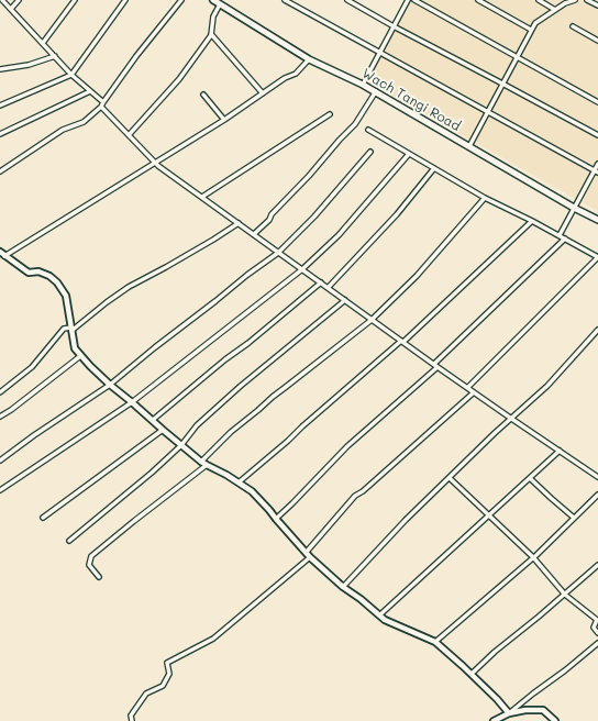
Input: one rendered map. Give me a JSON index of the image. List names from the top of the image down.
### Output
{
  "streets": {
    "main road": ["Wach Tangi Road"]
  }
}
